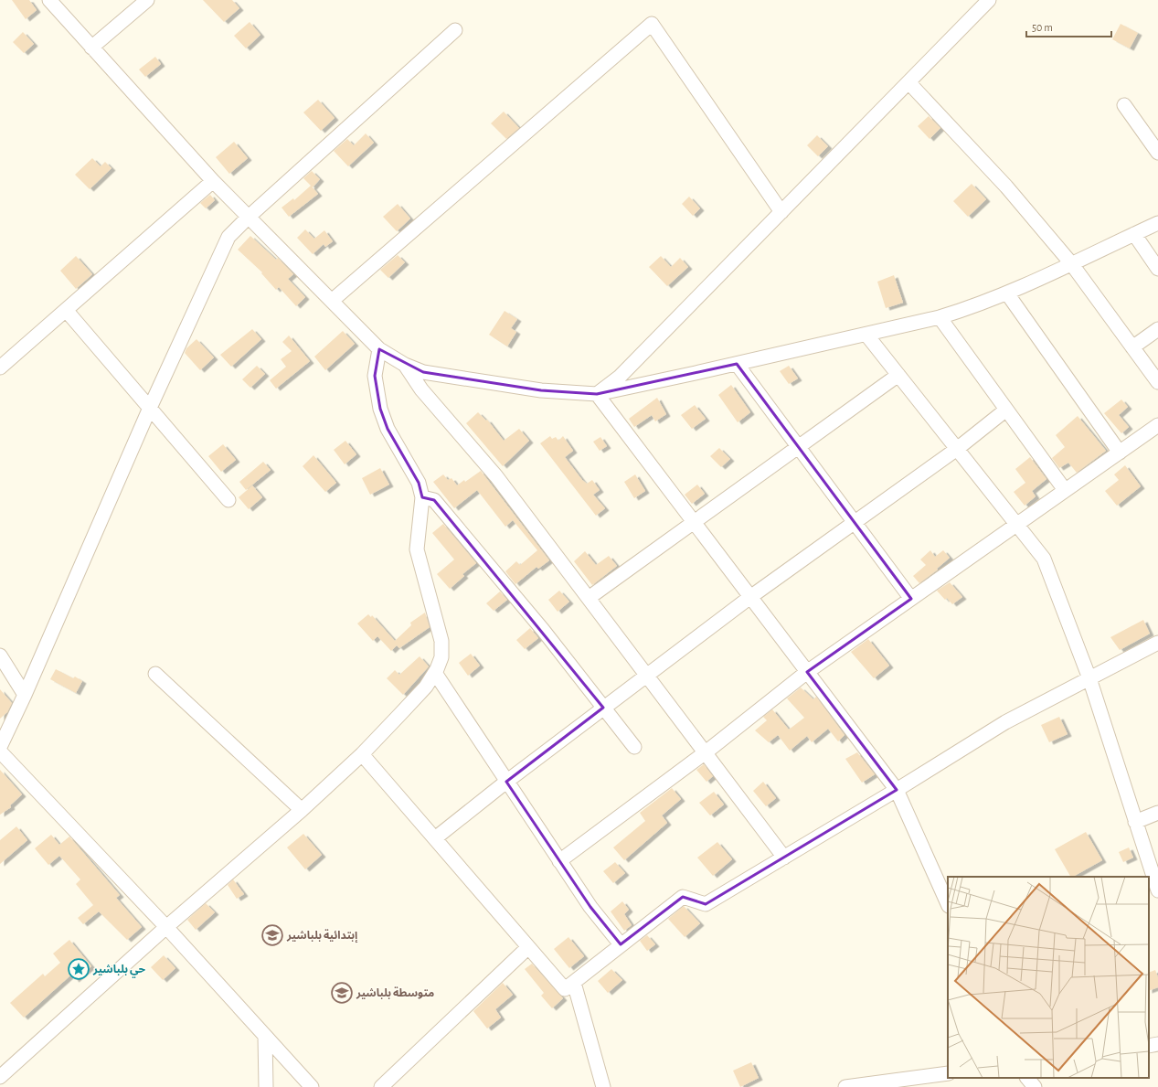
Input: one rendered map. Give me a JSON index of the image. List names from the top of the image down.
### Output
{
  "places": {
    "school or university": ["إبتدائية بلباشير", "متوسطة بلباشير"],
    "place": ["حي بلباشير"]
  },
  "scale_bar": "50 m"
}
